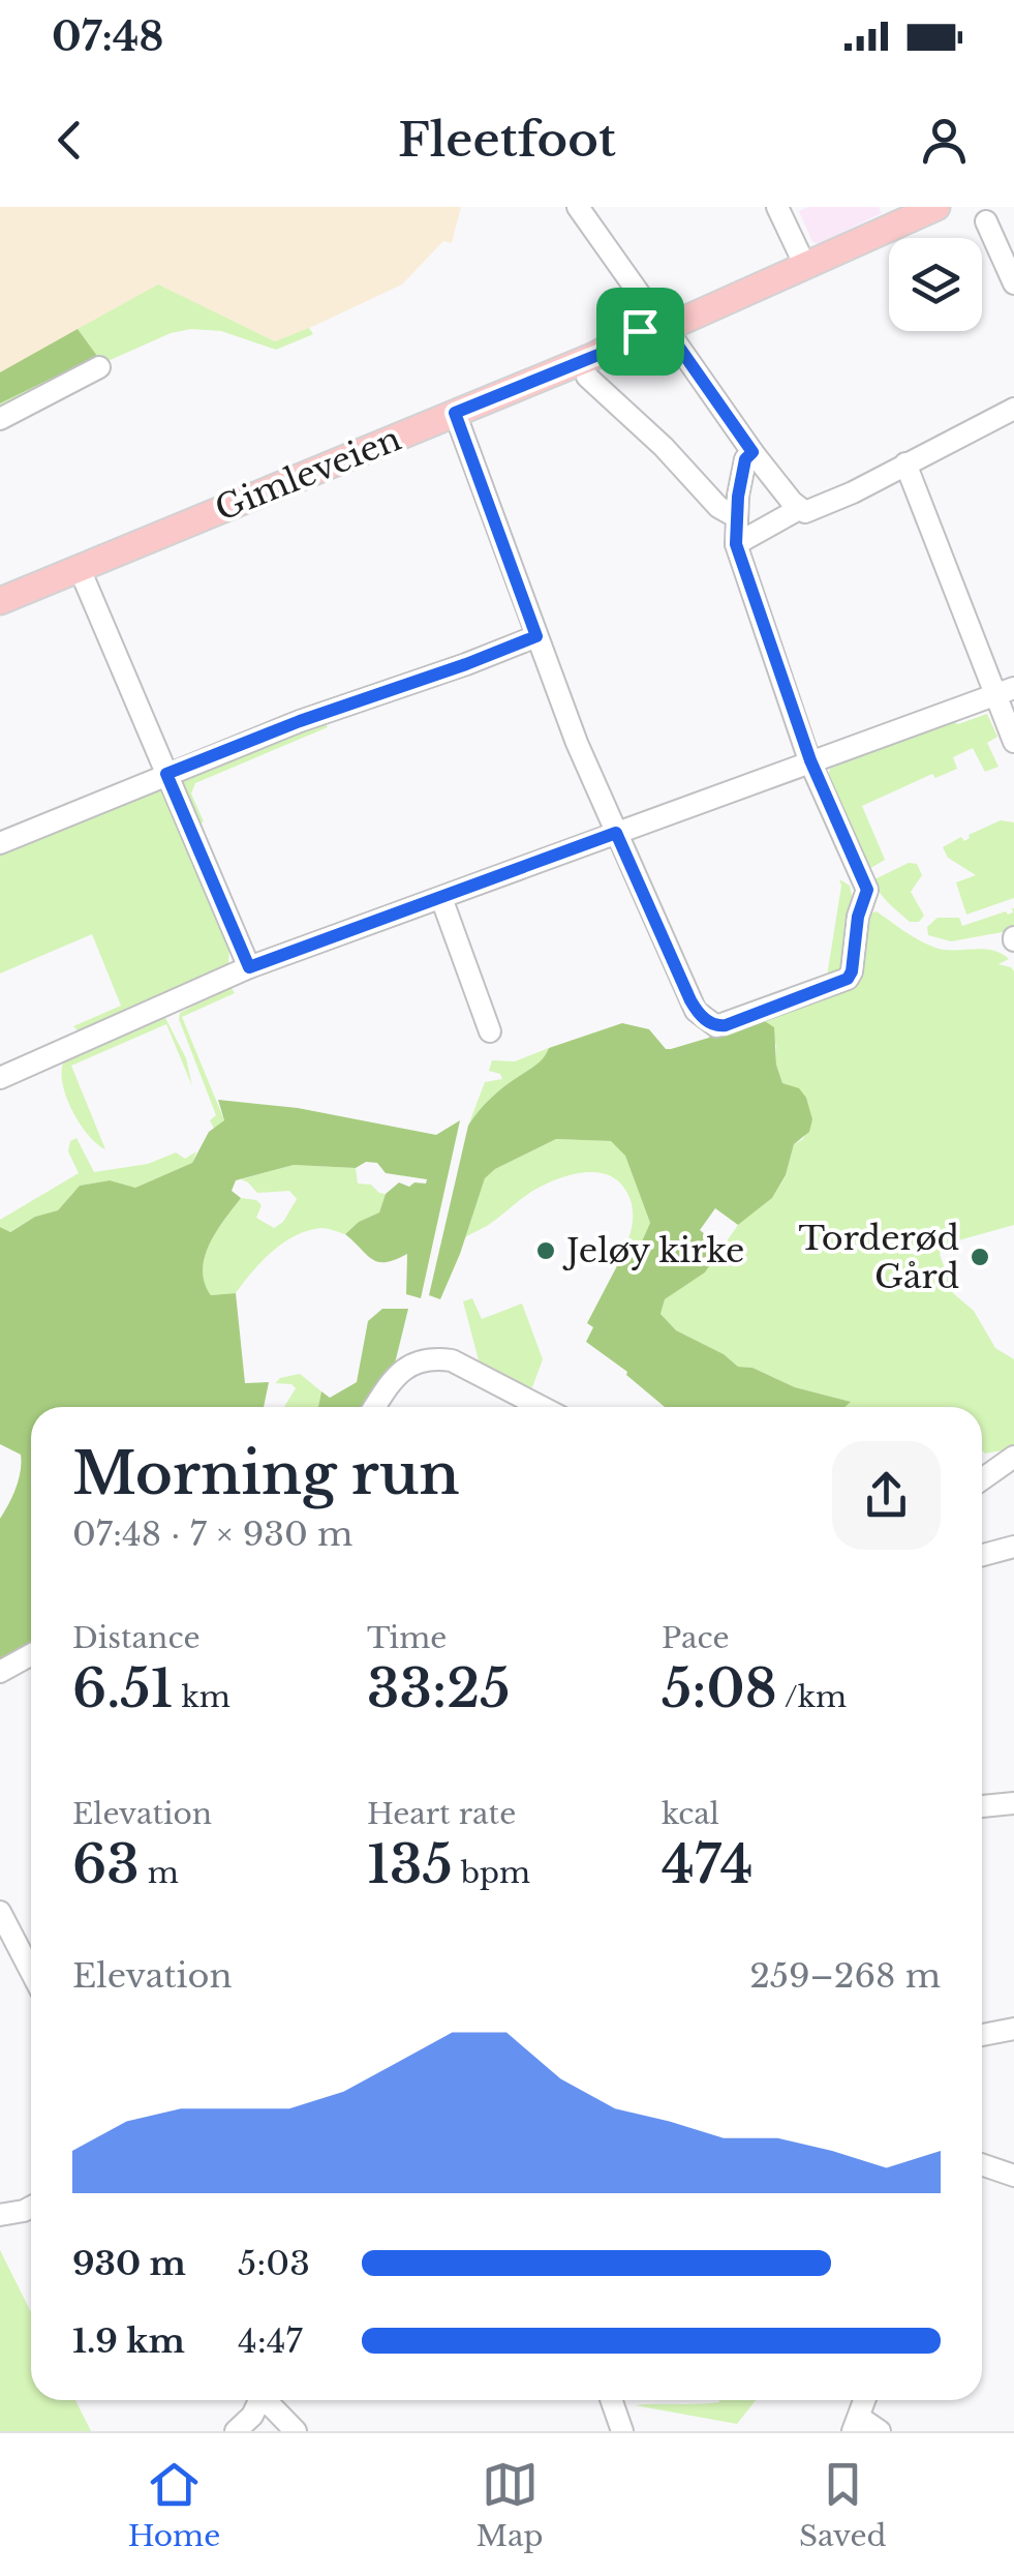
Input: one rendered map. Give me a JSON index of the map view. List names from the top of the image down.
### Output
{
  "streets": {
    "main road": ["Gimleveien"]
  },
  "places": ["Jeløy kirke", "Torderød Gård"],
  "page": {
    "status": "07:48",
    "header": "Fleetfoot",
    "heading": ["Morning run", "07:48 · 7 × 930 m"],
    "stats": [
      ["Distance", "6.51 km"],
      ["Time", "33:25"],
      ["Pace", "5:08 /km"],
      ["Elevation", "63 m"],
      ["Heart rate", "135 bpm"],
      ["kcal", "474"]
    ],
    "chart": ["Elevation", "259–268 m"],
    "list": [
      {
        "name": "930 m",
        "note": "5:03"
      },
      {
        "name": "1.9 km",
        "note": "4:47"
      }
    ],
    "tabs": ["Home", "Map", "Saved"]
  }
}
